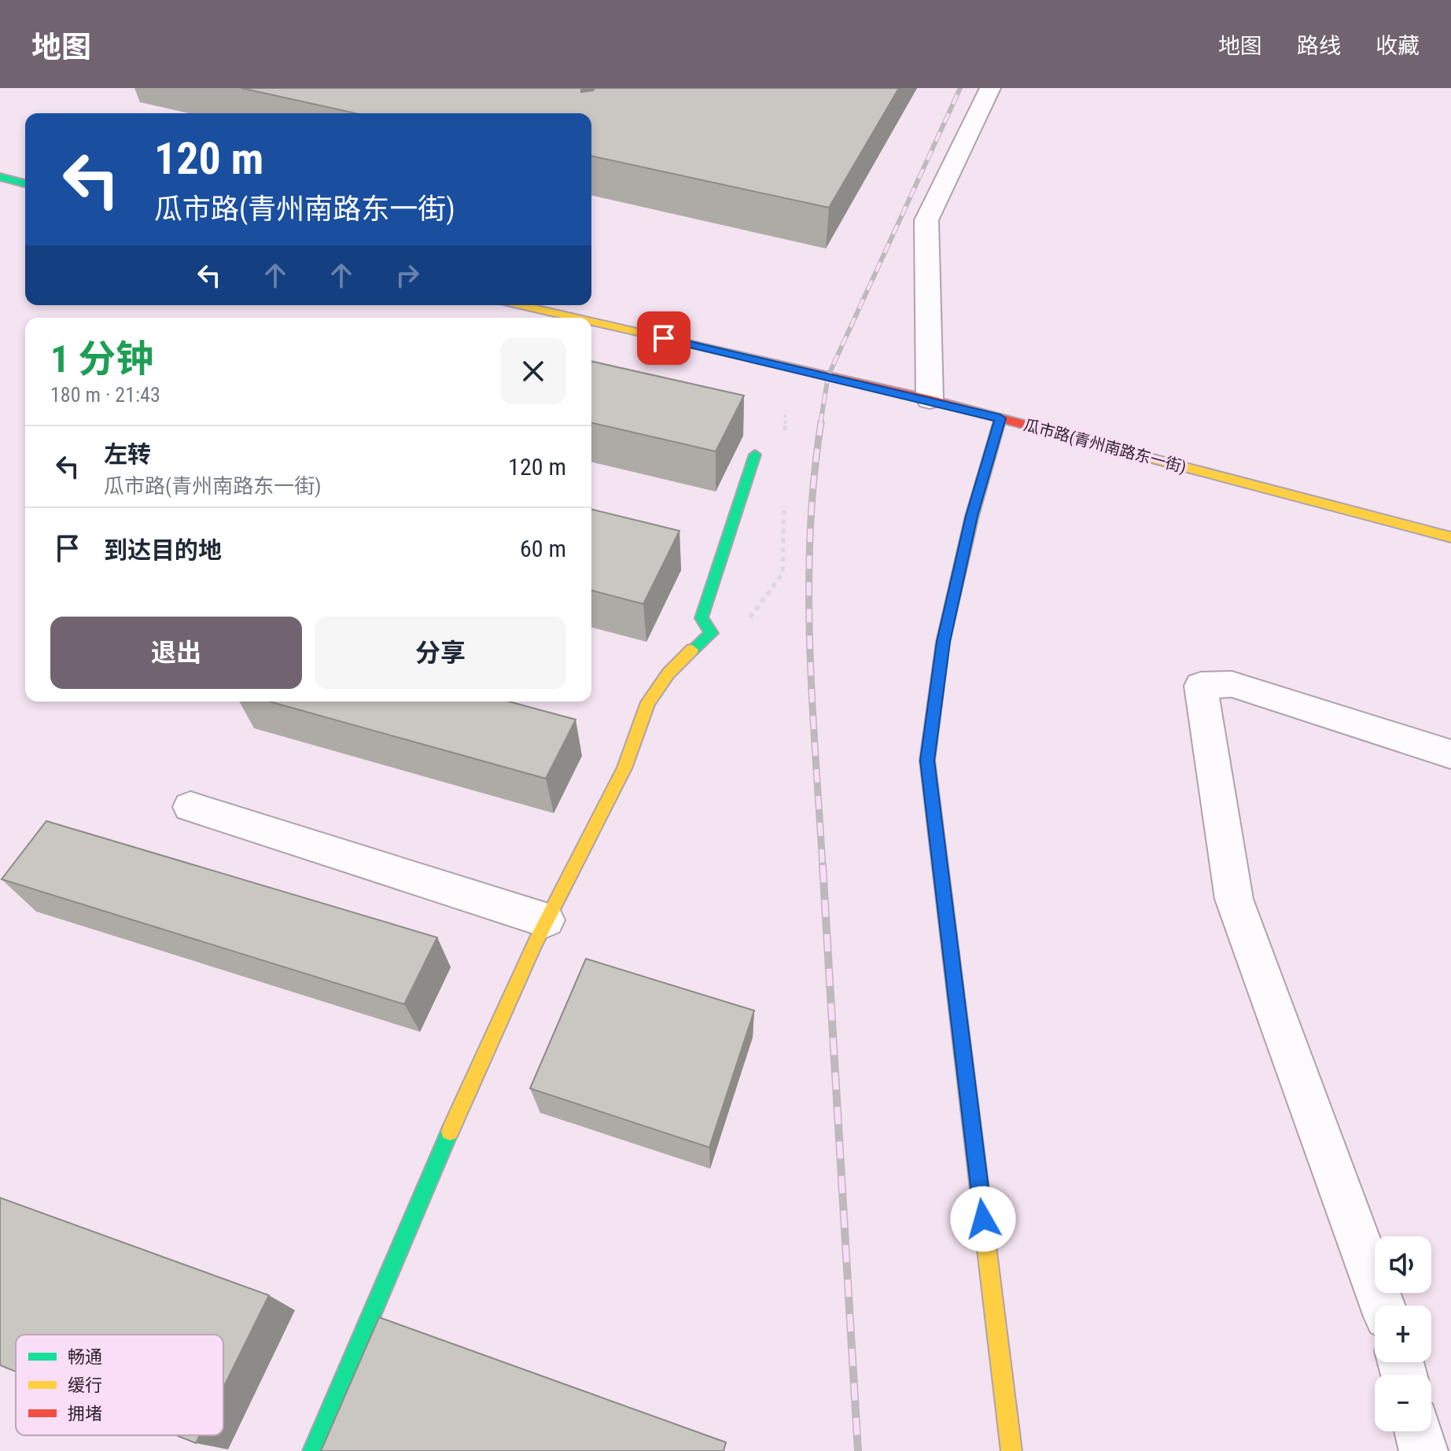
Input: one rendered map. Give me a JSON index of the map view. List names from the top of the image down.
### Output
{
  "streets": {
    "street": ["瓜市路(青州南路东一街)"]
  },
  "legend": ["畅通", "缓行", "拥堵"],
  "page": {
    "header": "地图",
    "nav": ["地图", "路线", "收藏"],
    "turn": ["120 m", "瓜市路(青州南路东一街)"],
    "heading": ["1 分钟", "180 m · 21:43"],
    "list": [
      {
        "name": "左转",
        "note": "瓜市路(青州南路东一街)",
        "value": "120 m"
      },
      {
        "name": "到达目的地",
        "value": "60 m"
      }
    ],
    "buttons": ["退出", "分享"],
    "map_buttons": ["+", "−"]
  }
}
